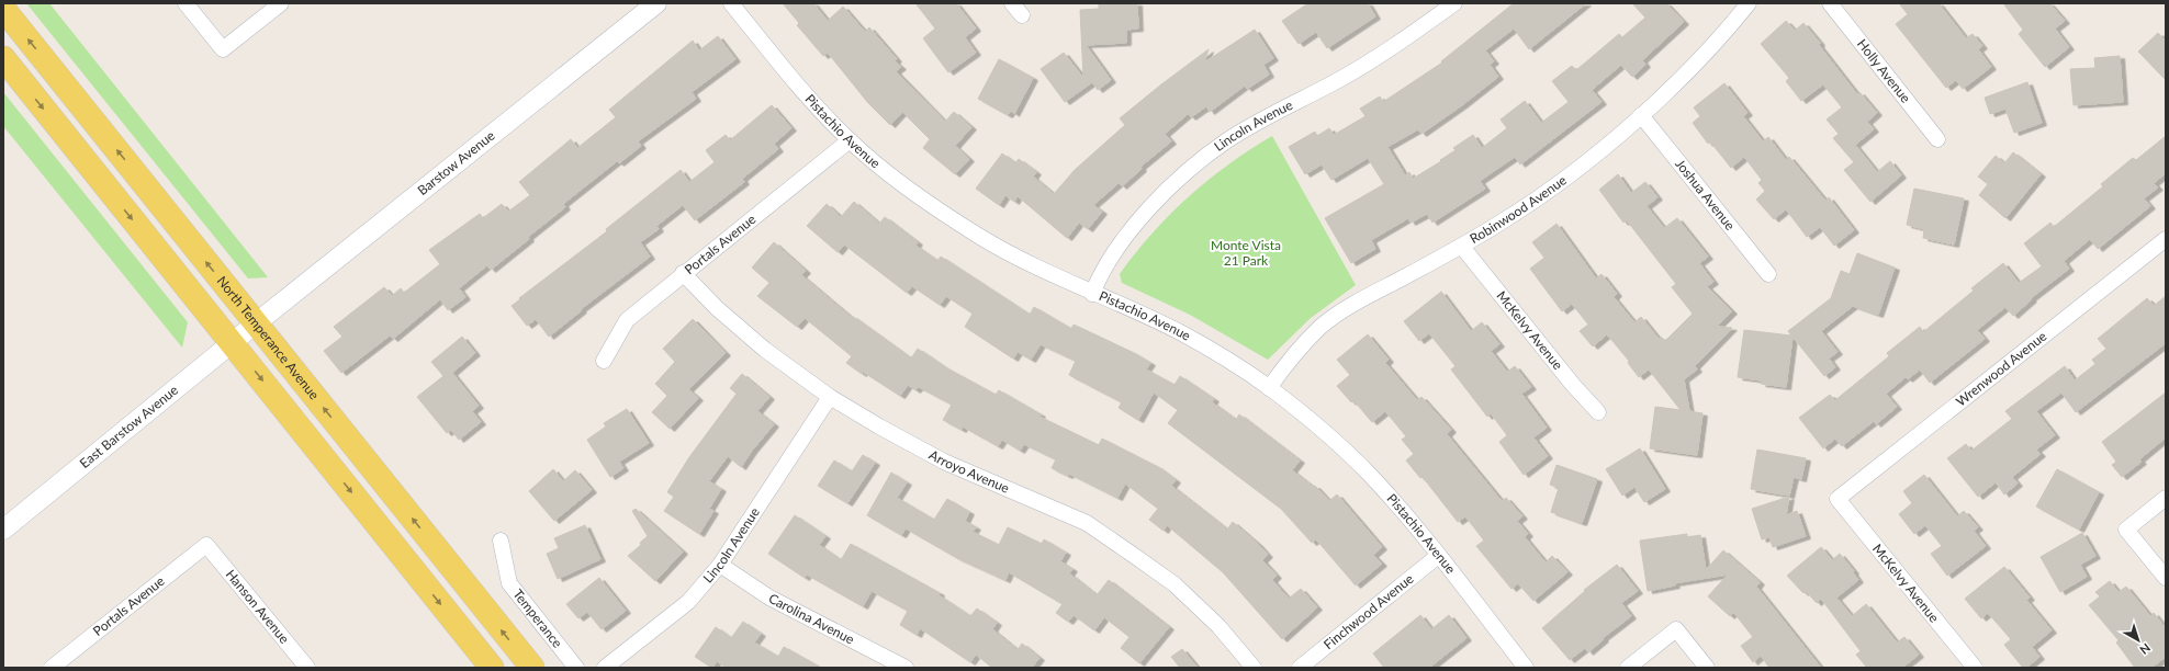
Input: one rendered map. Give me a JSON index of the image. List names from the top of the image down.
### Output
{
  "streets": {
    "main road": ["North Temperance Avenue"],
    "street": [
      "Holly Avenue",
      "Lincoln Avenue",
      "Pistachio Avenue",
      "Barstow Avenue",
      "Joshua Avenue",
      "Robinwood Avenue",
      "Portals Avenue",
      "McKelvy Avenue",
      "Wrenwood Avenue",
      "East Barstow Avenue",
      "Arroyo Avenue",
      "Hanson Avenue",
      "Finchwood Avenue",
      "Temperance",
      "Carolina Avenue"
    ]
  },
  "crossings": [
    ["Lincoln Avenue", "Pistachio Avenue"],
    ["Lincoln Avenue", "Arroyo Avenue"],
    ["Lincoln Avenue", "Carolina Avenue"],
    ["Pistachio Avenue", "Robinwood Avenue"],
    ["Pistachio Avenue", "Portals Avenue"],
    ["Pistachio Avenue", "Finchwood Avenue"],
    ["Barstow Avenue", "North Temperance Avenue"],
    ["Barstow Avenue", "East Barstow Avenue"],
    ["Joshua Avenue", "Robinwood Avenue"],
    ["Robinwood Avenue", "McKelvy Avenue"],
    ["Portals Avenue", "Arroyo Avenue"],
    ["Portals Avenue", "Hanson Avenue"],
    ["McKelvy Avenue", "Wrenwood Avenue"],
    ["North Temperance Avenue", "East Barstow Avenue"]
  ],
  "parks": ["Monte Vista 21 Park"],
  "north": "bottom right"
}
